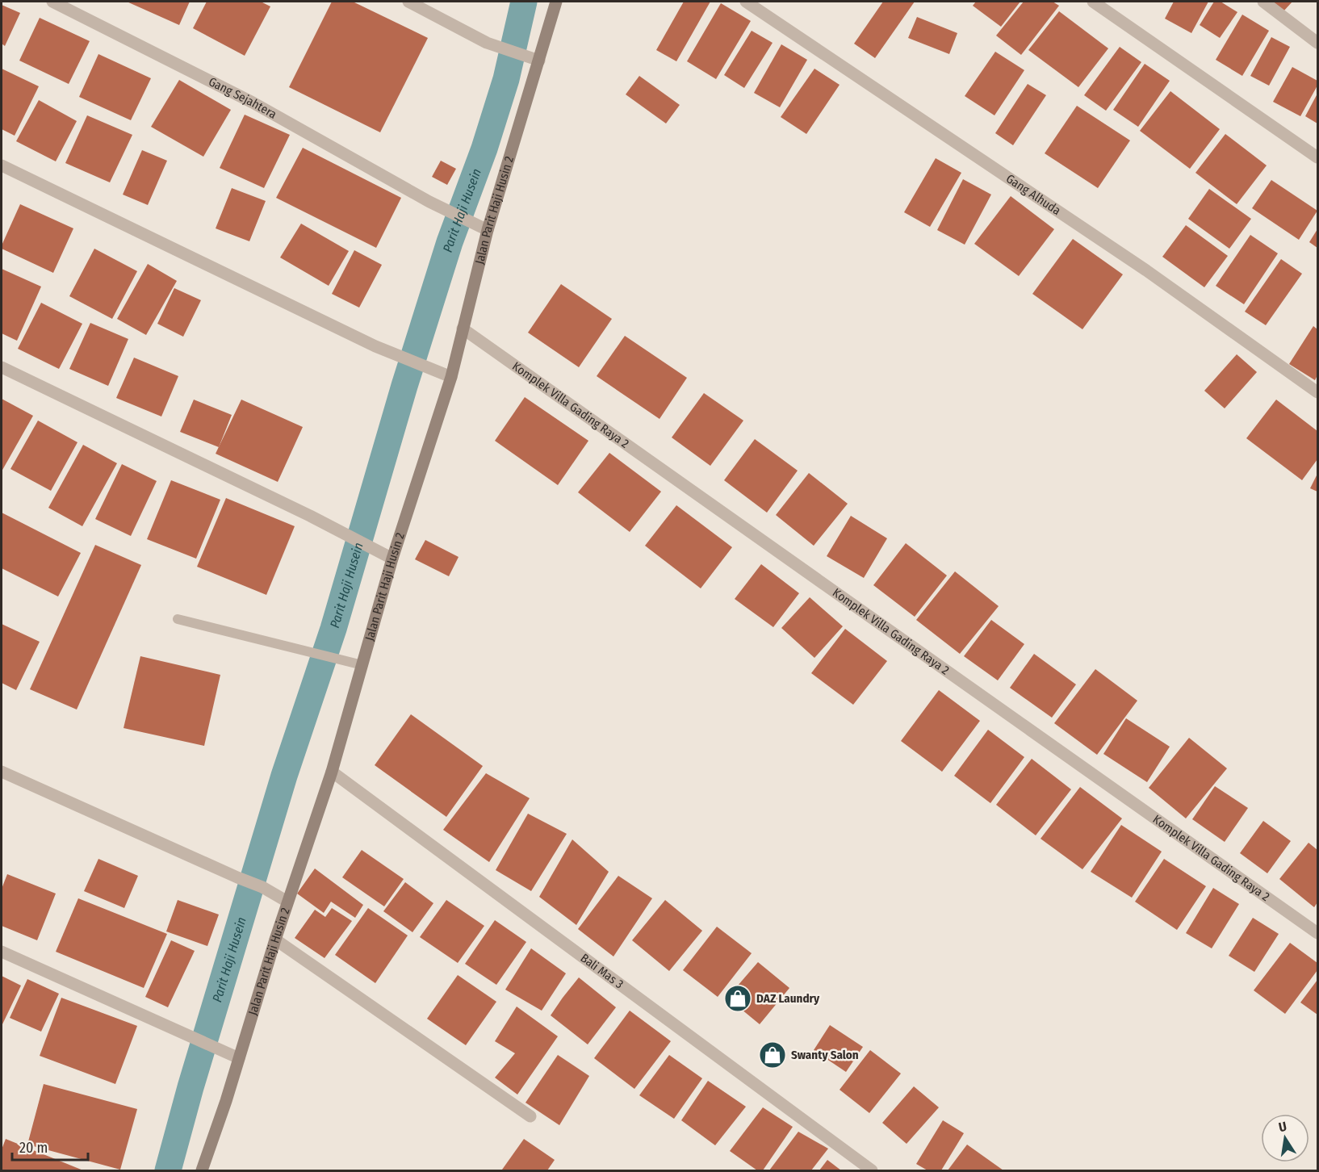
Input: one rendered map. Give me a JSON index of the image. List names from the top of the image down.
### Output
{
  "streets": {
    "street": [
      "Gang Sejahtera",
      "Gang Alhuda",
      "Jalan Parit Haji Husin 2",
      "Komplek Villa Gading Raya 2",
      "Bali Mas 3"
    ]
  },
  "crossings": [
    ["Gang Sejahtera", "Jalan Parit Haji Husin 2"],
    ["Jalan Parit Haji Husin 2", "Komplek Villa Gading Raya 2"],
    ["Jalan Parit Haji Husin 2", "Bali Mas 3"]
  ],
  "water": ["Parit Haji Husein"],
  "places": {
    "shop": ["DAZ Laundry", "Swanty Salon"]
  },
  "scale_bar": "20 m",
  "north": "top"
}
